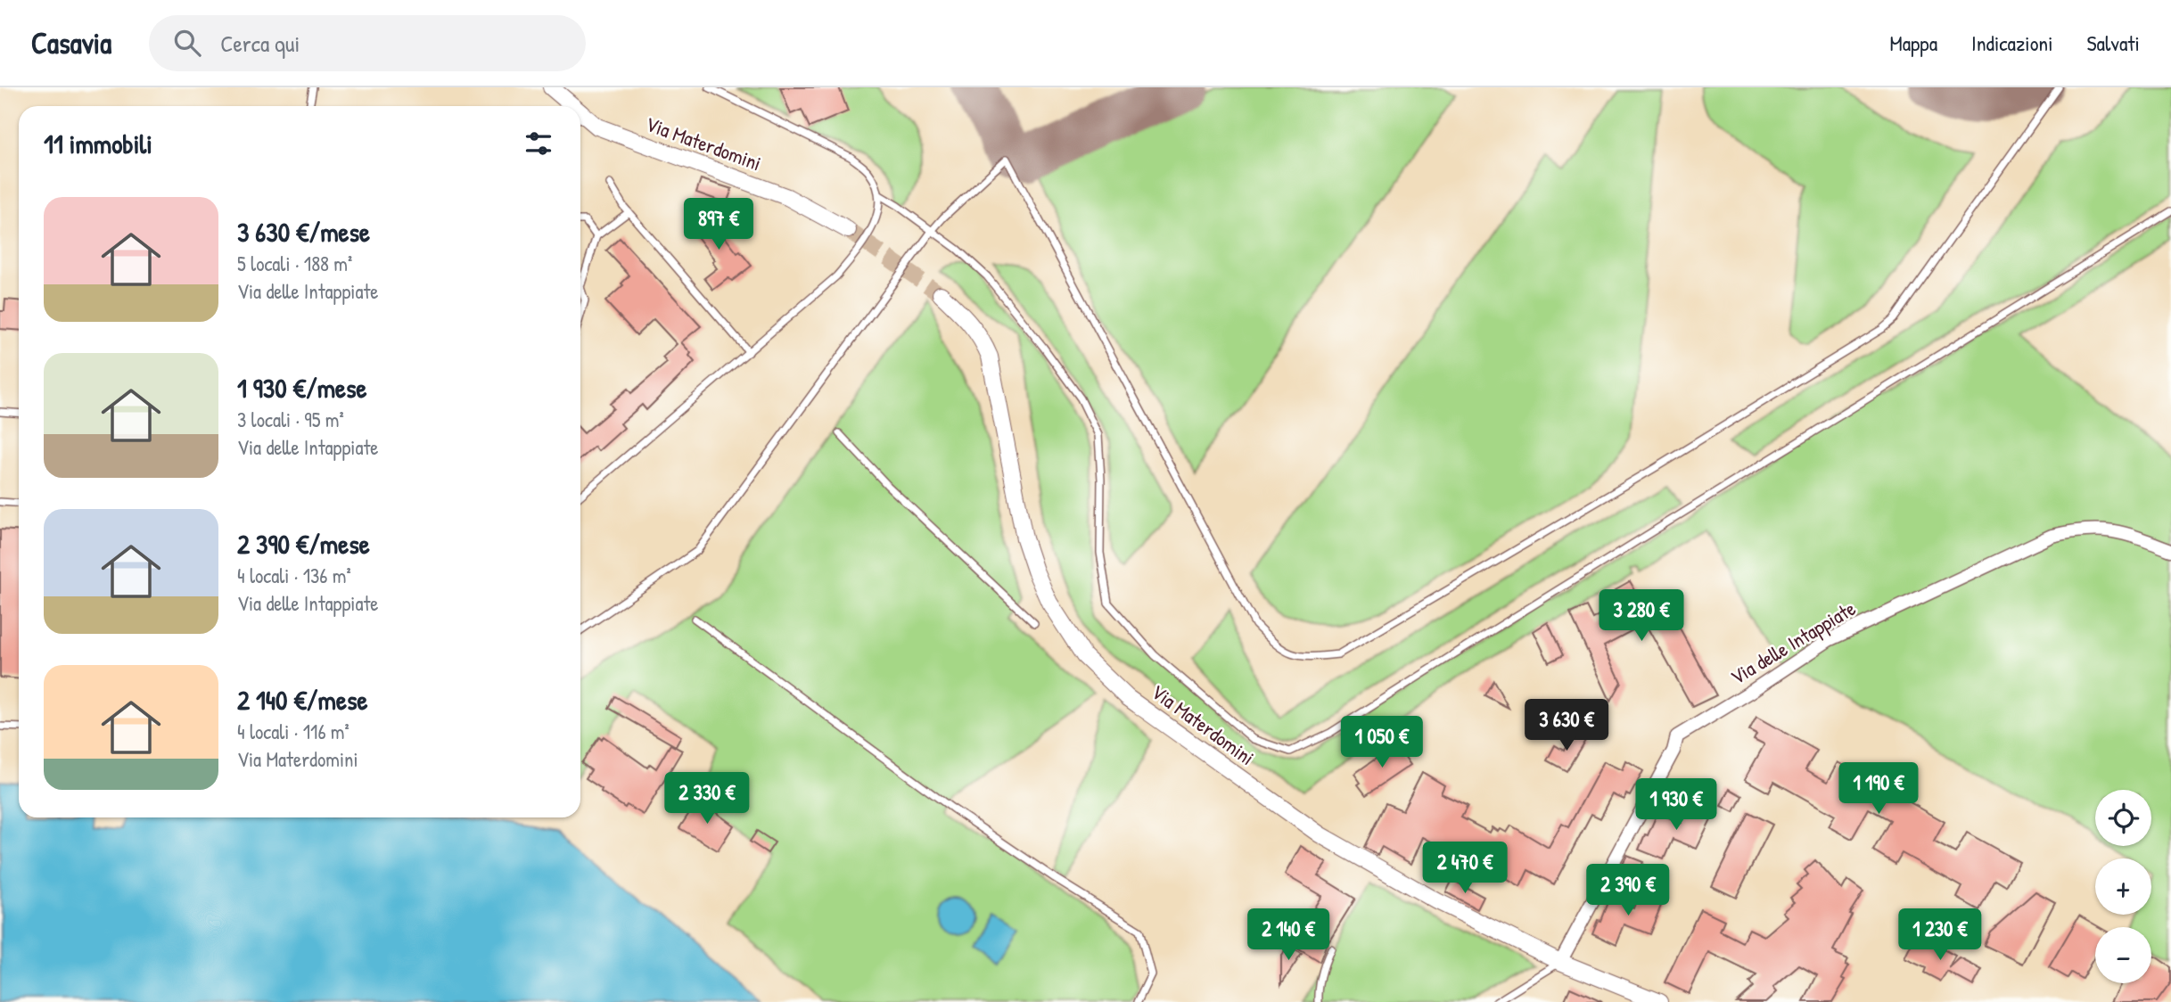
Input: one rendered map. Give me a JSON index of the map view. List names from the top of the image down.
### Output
{
  "streets": {
    "street": ["Via Materdomini", "Via delle Intappiate"]
  },
  "crossings": [
    ["Via Materdomini", "Via delle Intappiate"]
  ],
  "page": {
    "header": "Casavia",
    "search": "Cerca qui",
    "nav": ["Mappa", "Indicazioni", "Salvati"],
    "heading": "11 immobili",
    "list": [
      {
        "name": "3 630 €/mese",
        "note": "5 locali · 188 m² · Via delle Intappiate"
      },
      {
        "name": "1 930 €/mese",
        "note": "3 locali · 95 m² · Via delle Intappiate"
      },
      {
        "name": "2 390 €/mese",
        "note": "4 locali · 136 m² · Via delle Intappiate"
      },
      {
        "name": "2 140 €/mese",
        "note": "4 locali · 116 m² · Via Materdomini"
      }
    ],
    "price": [
      "897 €",
      "3 280 €",
      "3 630 €",
      "1 050 €",
      "1 190 €",
      "2 330 €",
      "1 930 €",
      "2 470 €",
      "2 390 €",
      "2 140 €",
      "1 230 €"
    ],
    "map_buttons": ["+", "−"]
  }
}
